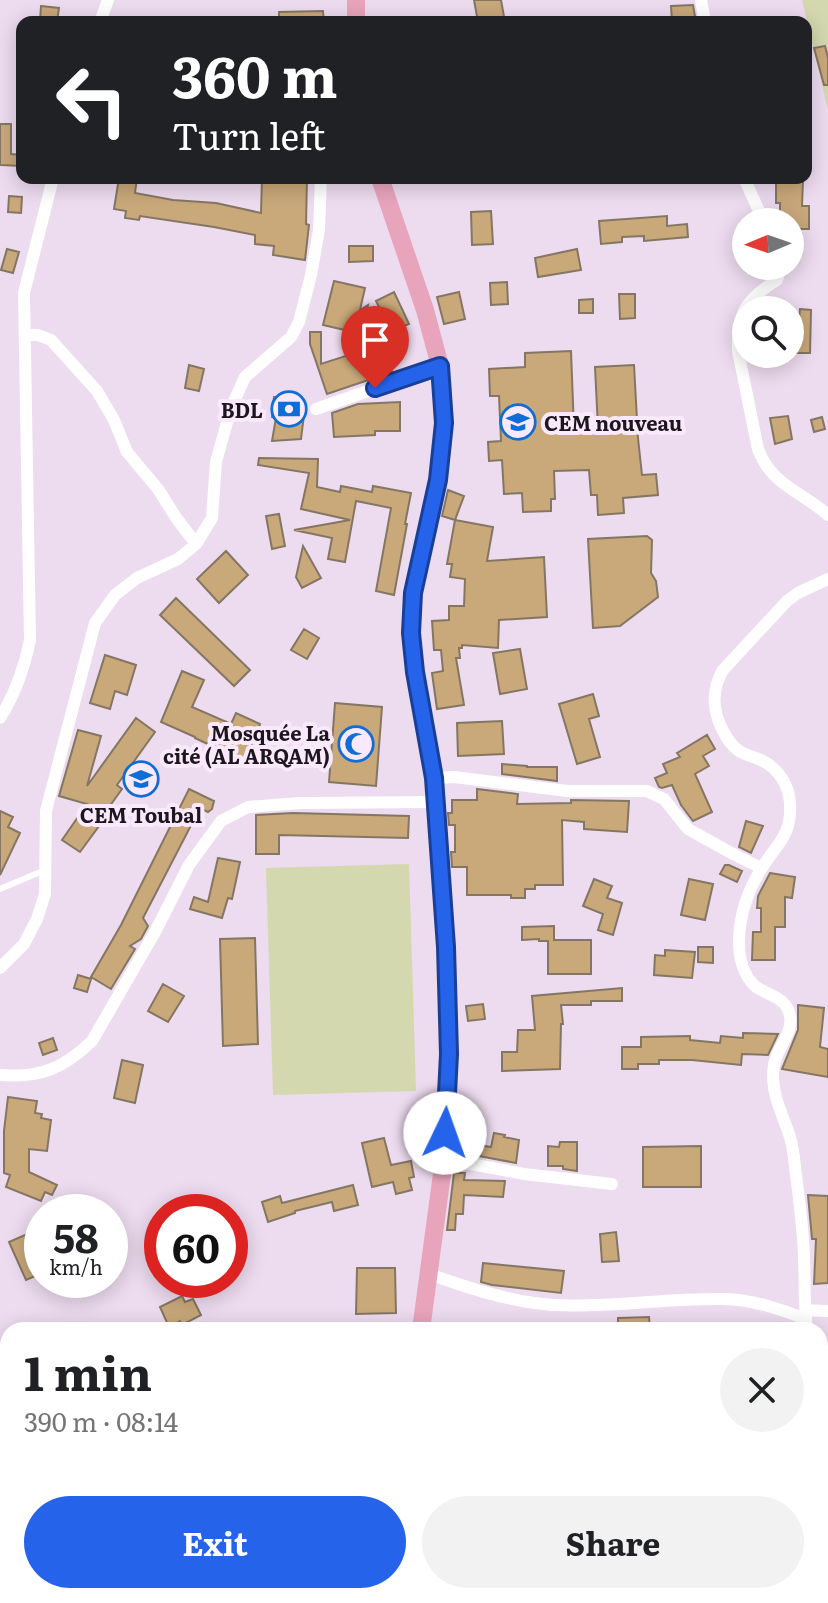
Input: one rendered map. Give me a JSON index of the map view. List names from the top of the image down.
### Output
{
  "places": {
    "bank": ["BDL"],
    "school or university": ["CEM nouveau", "CEM Toubal"],
    "mosque": ["Mosquée La cité (AL ARQAM)"]
  },
  "north": "left",
  "page": {
    "turn": ["360 m", "Turn left"],
    "speed": "58 km/h",
    "limit": "60",
    "heading": ["1 min", "390 m · 08:14"],
    "buttons": ["Exit", "Share"]
  }
}
